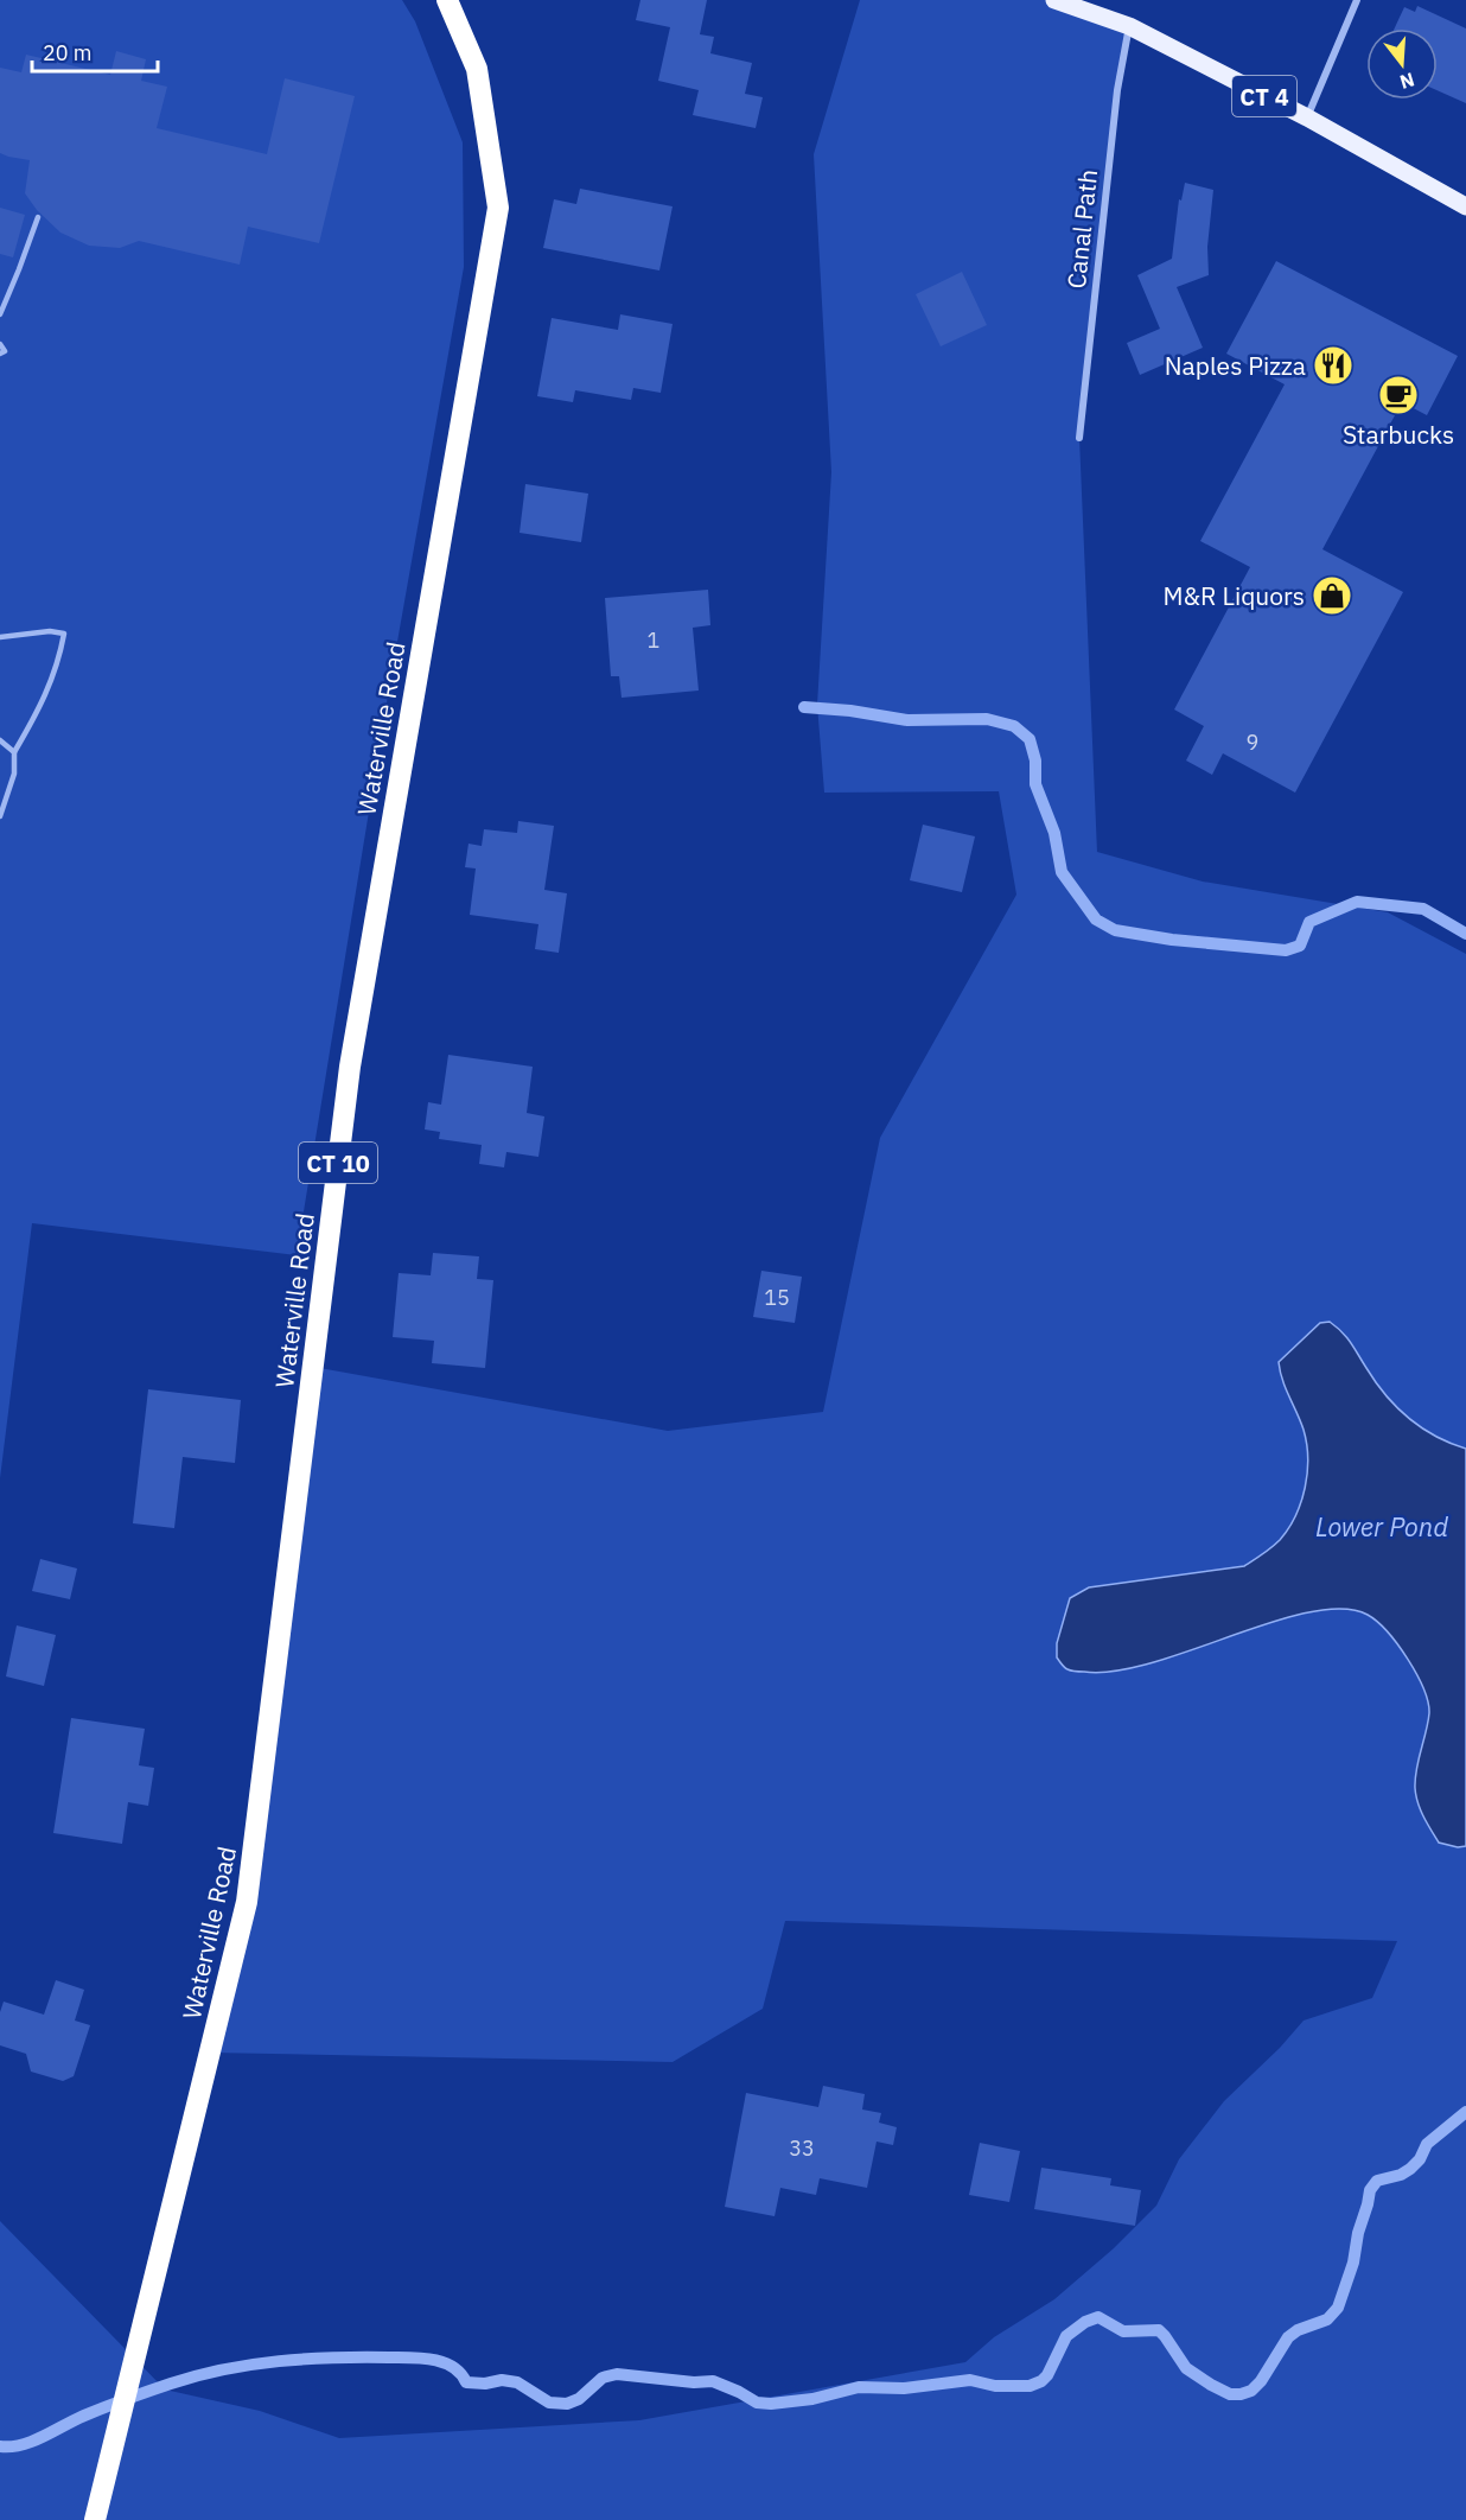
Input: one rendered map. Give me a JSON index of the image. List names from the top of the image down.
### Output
{
  "streets": {
    "highway": ["Waterville Road", "CT 10"],
    "main road": ["CT 4"],
    "street": ["Canal Path"]
  },
  "crossings": [
    ["CT 4", "Canal Path"]
  ],
  "water": ["Lower Pond"],
  "places": {
    "restaurant": ["Naples Pizza"],
    "cafe": ["Starbucks"],
    "shop": ["M&R Liquors"]
  },
  "house_numbers": [
    "1",
    "9",
    "15",
    "33"
  ],
  "scale_bar": "20 m",
  "north": "bottom"
}
